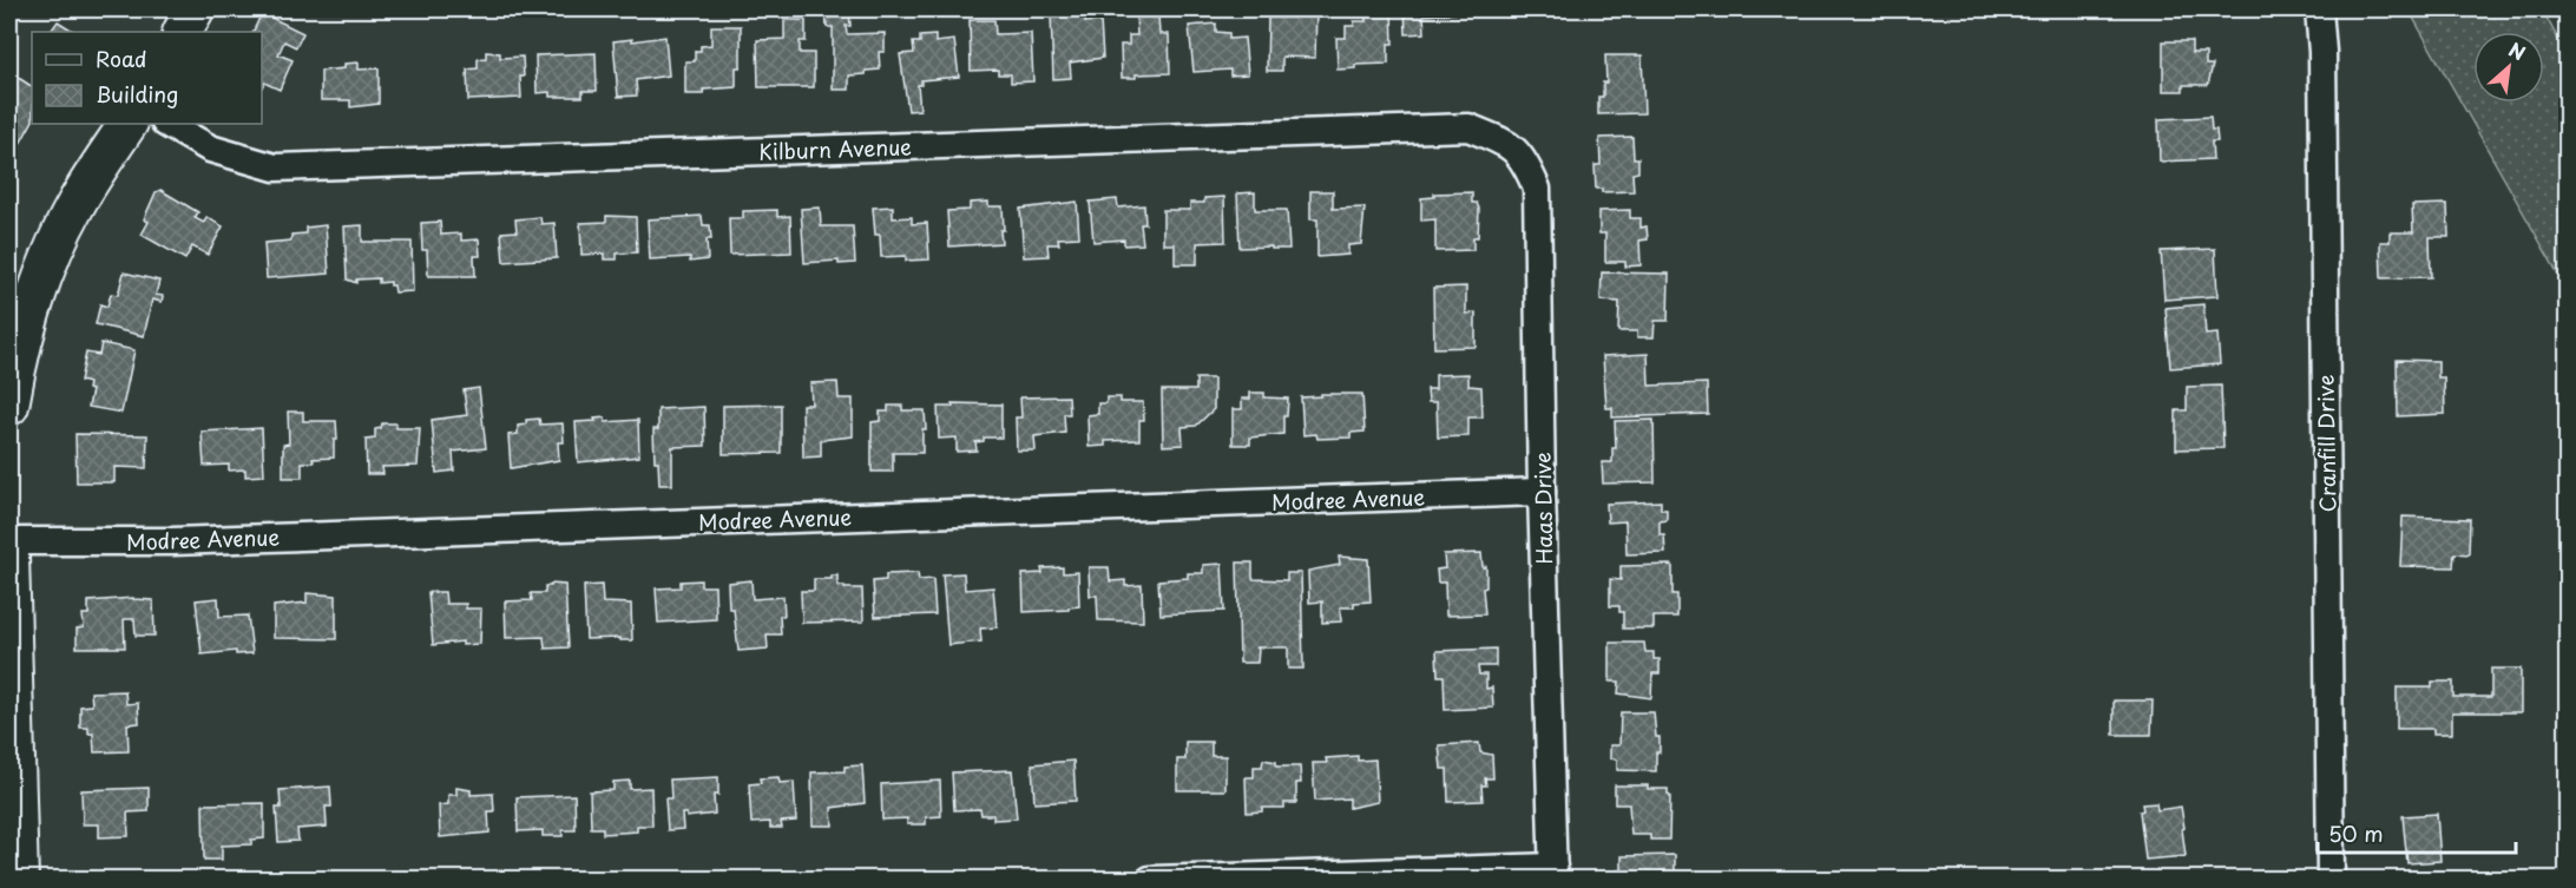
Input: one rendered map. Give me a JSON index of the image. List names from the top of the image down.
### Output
{
  "streets": {
    "street": [
      "Kilburn Avenue",
      "Cranfill Drive",
      "Modree Avenue",
      "Haas Drive"
    ]
  },
  "crossings": [
    ["Kilburn Avenue", "Haas Drive"],
    ["Modree Avenue", "Haas Drive"]
  ],
  "legend": ["Road", "Building"],
  "scale_bar": "50 m",
  "north": "top right"
}
